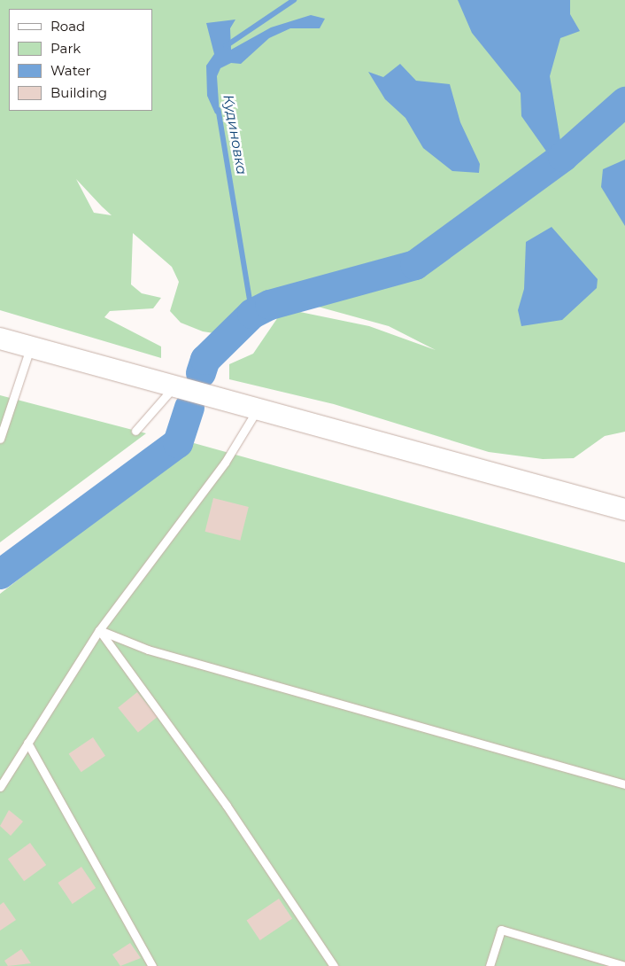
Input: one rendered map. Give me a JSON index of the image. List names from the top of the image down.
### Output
{
  "water": ["Кудиновка"],
  "legend": [
    "Road",
    "Park",
    "Water",
    "Building"
  ]
}
